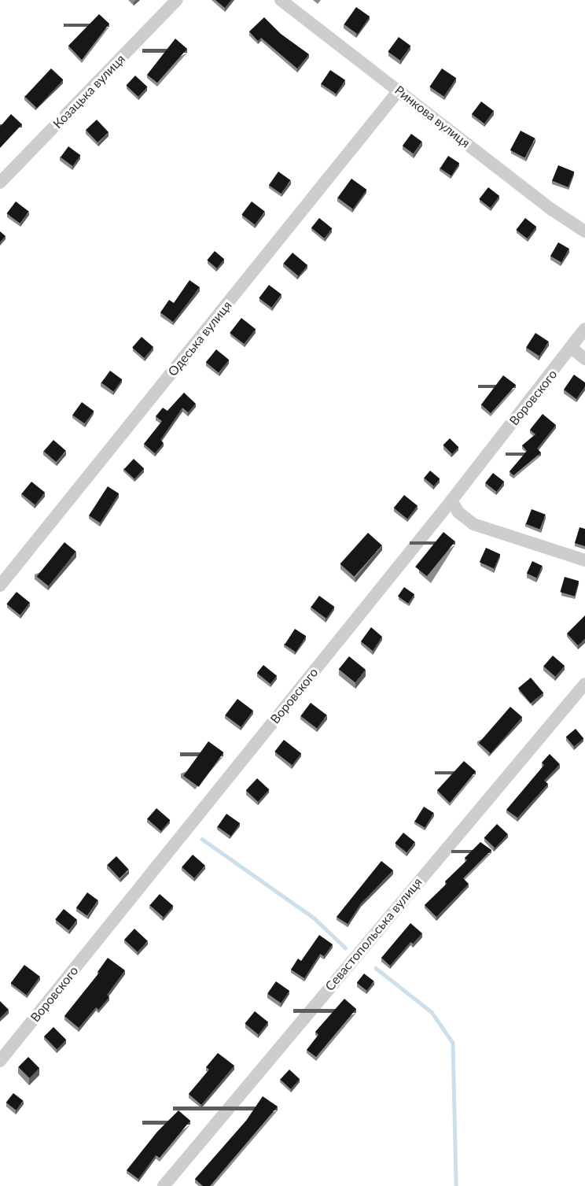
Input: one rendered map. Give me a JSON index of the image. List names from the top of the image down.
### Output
{
  "streets": {
    "street": [
      "Козацька вулиця",
      "Ринкова вулиця",
      "Одеська вулиця",
      "Воровского",
      "Севастопольська вулиця"
    ]
  },
  "crossings": [
    ["Ринкова вулиця", "Одеська вулиця"]
  ]
}
